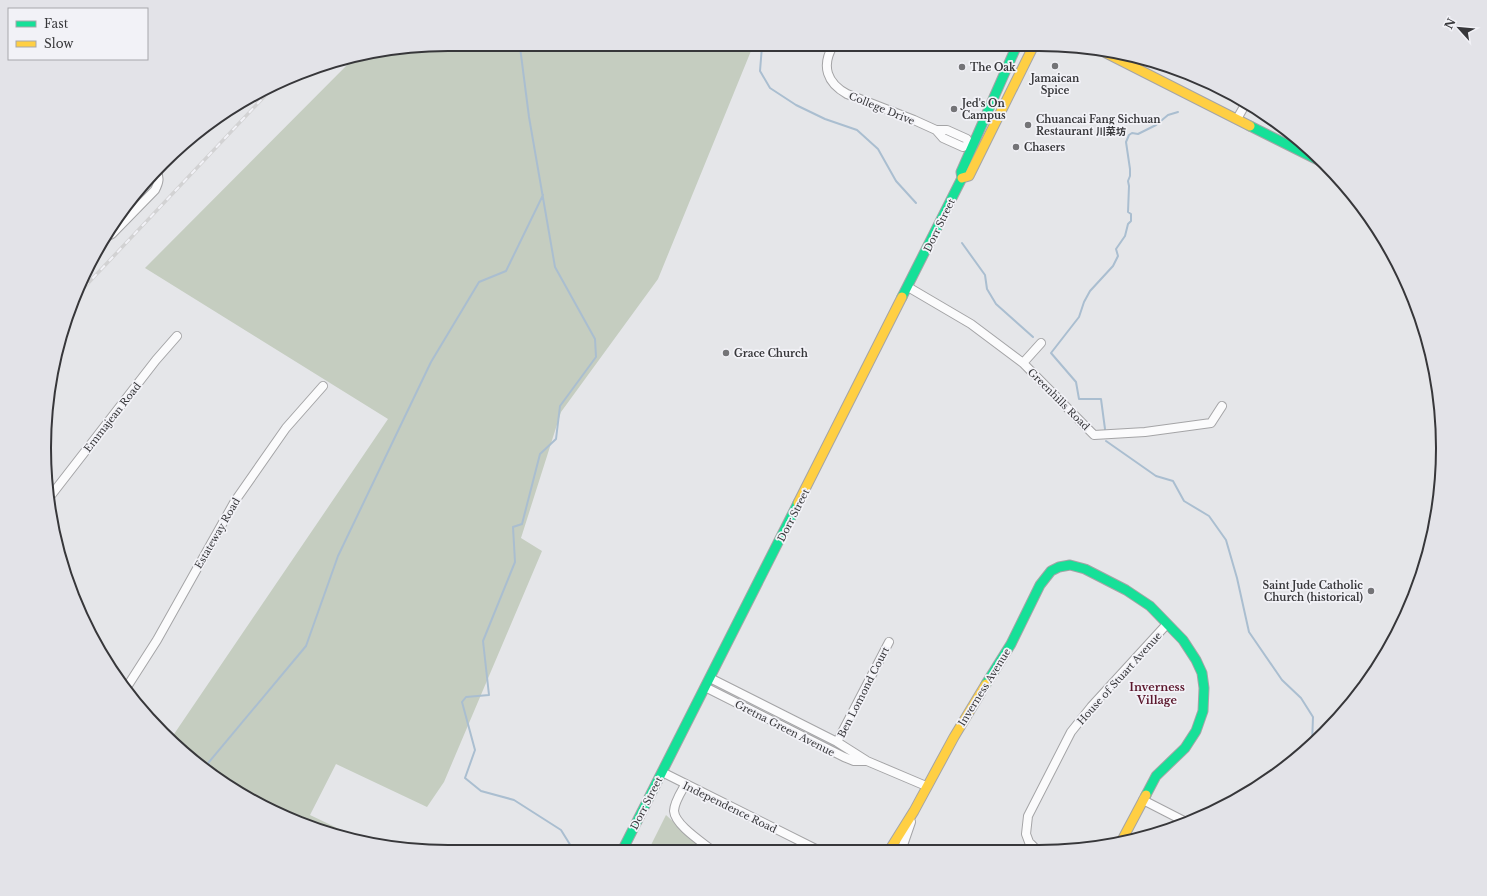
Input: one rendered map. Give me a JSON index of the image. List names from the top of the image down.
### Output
{
  "streets": {
    "main road": ["Dorr Street", "Inverness Avenue"],
    "street": [
      "College Drive",
      "Greenhills Road",
      "Emmajean Road",
      "Estateway Road",
      "House of Stuart Avenue",
      "Ben Lomond Court",
      "Gretna Green Avenue",
      "Independence Road"
    ]
  },
  "crossings": [
    ["College Drive", "Dorr Street"],
    ["Dorr Street", "Greenhills Road"],
    ["Dorr Street", "Gretna Green Avenue"],
    ["Dorr Street", "Independence Road"],
    ["House of Stuart Avenue", "Inverness Avenue"],
    ["Inverness Avenue", "Gretna Green Avenue"],
    ["Ben Lomond Court", "Gretna Green Avenue"]
  ],
  "districts": ["Inverness Village"],
  "places": [
    "Jamaican Spice",
    "The Oak",
    "Jed's On Campus",
    "Chuancai Fang Sichuan Restaurant 川菜坊",
    "Chasers",
    "Grace Church",
    "Saint Jude Catholic Church (historical)"
  ],
  "legend": ["Fast", "Slow"],
  "north": "top left"
}
